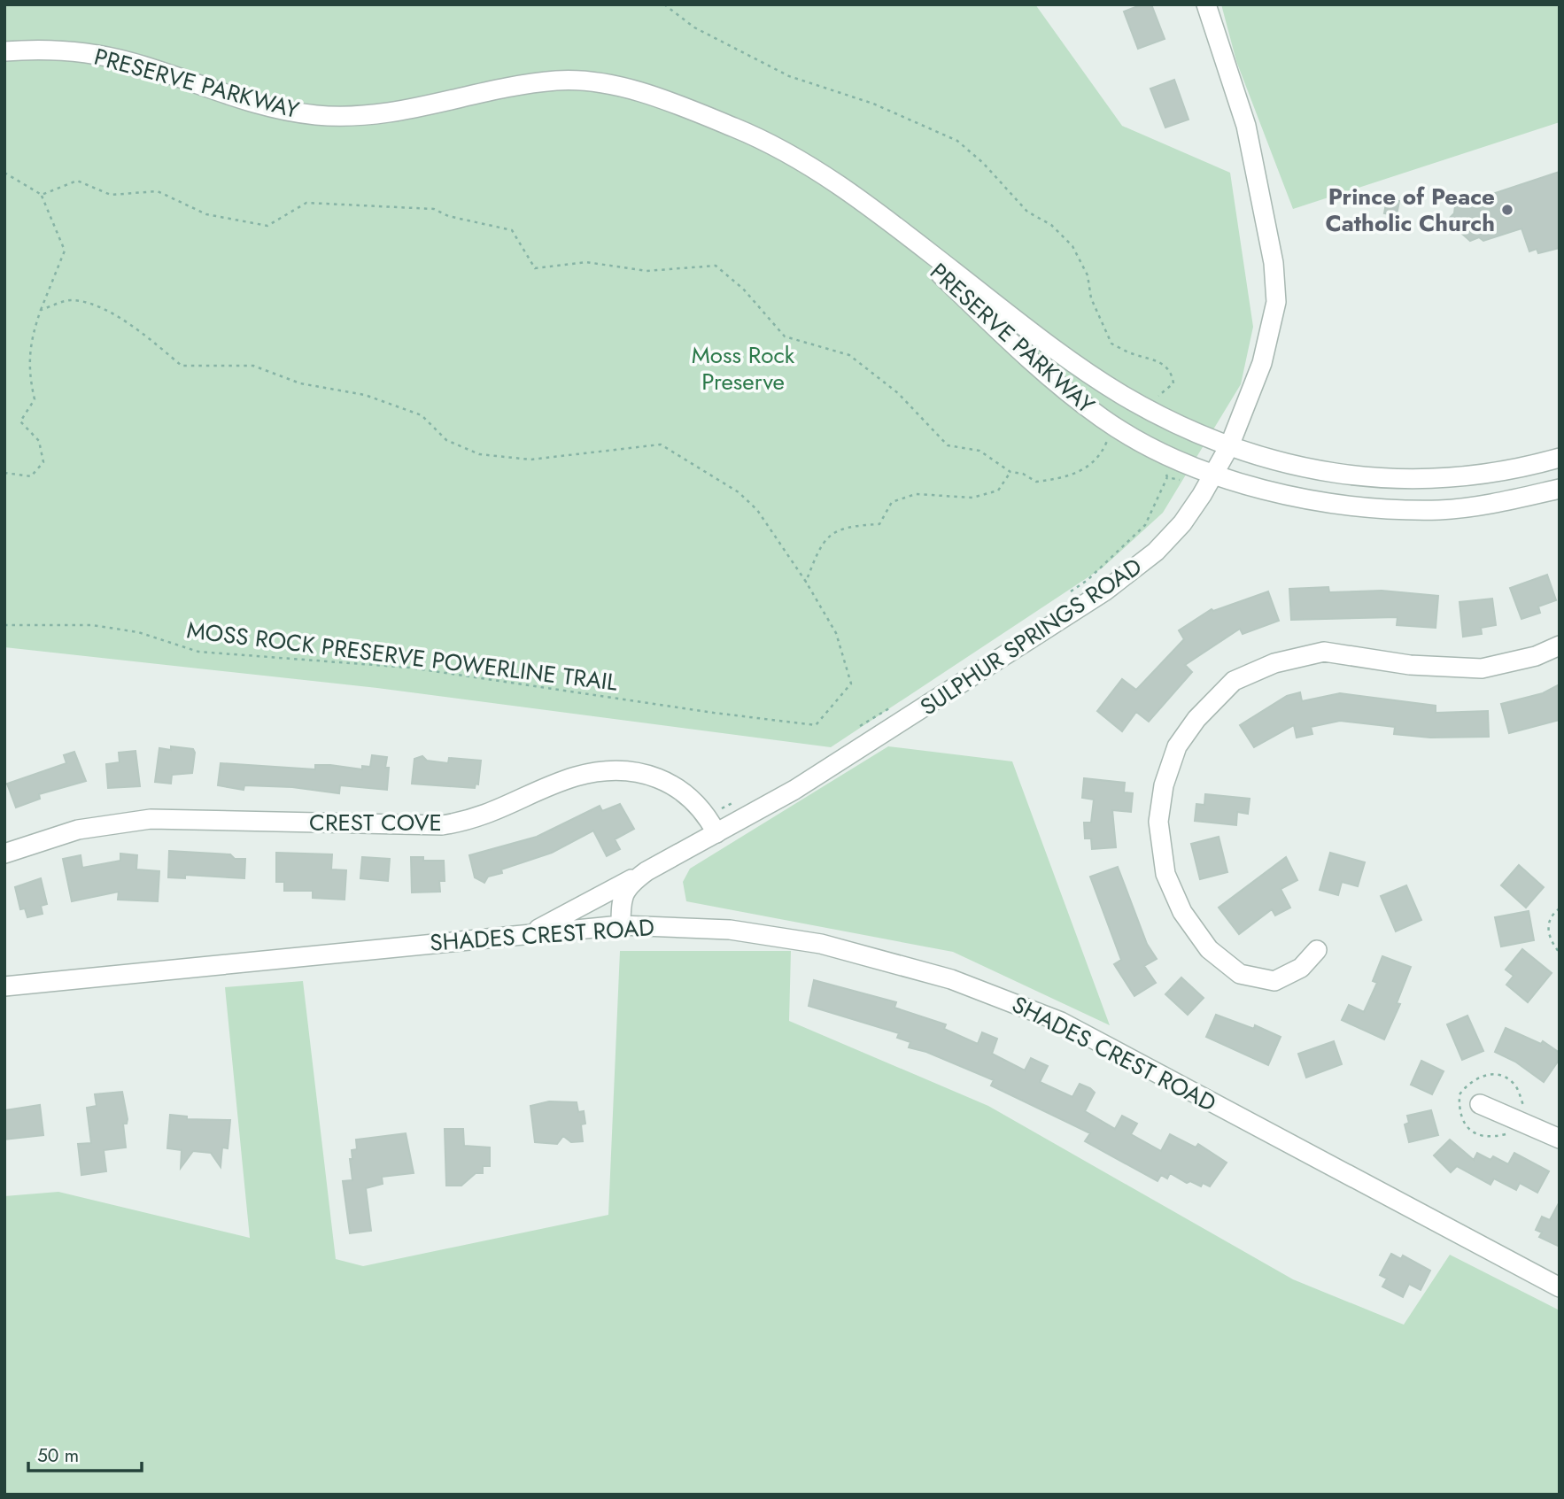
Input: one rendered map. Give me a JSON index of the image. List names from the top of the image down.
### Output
{
  "streets": {
    "street": [
      "PRESERVE PARKWAY",
      "SULPHUR SPRINGS ROAD",
      "CREST COVE",
      "SHADES CREST ROAD"
    ],
    "path": ["MOSS ROCK PRESERVE POWERLINE TRAIL"]
  },
  "crossings": [
    ["PRESERVE PARKWAY", "SULPHUR SPRINGS ROAD"],
    ["SULPHUR SPRINGS ROAD", "CREST COVE"],
    ["SULPHUR SPRINGS ROAD", "SHADES CREST ROAD"]
  ],
  "parks": ["Moss Rock Preserve"],
  "places": ["Prince of Peace Catholic Church"],
  "scale_bar": "50 m"
}
